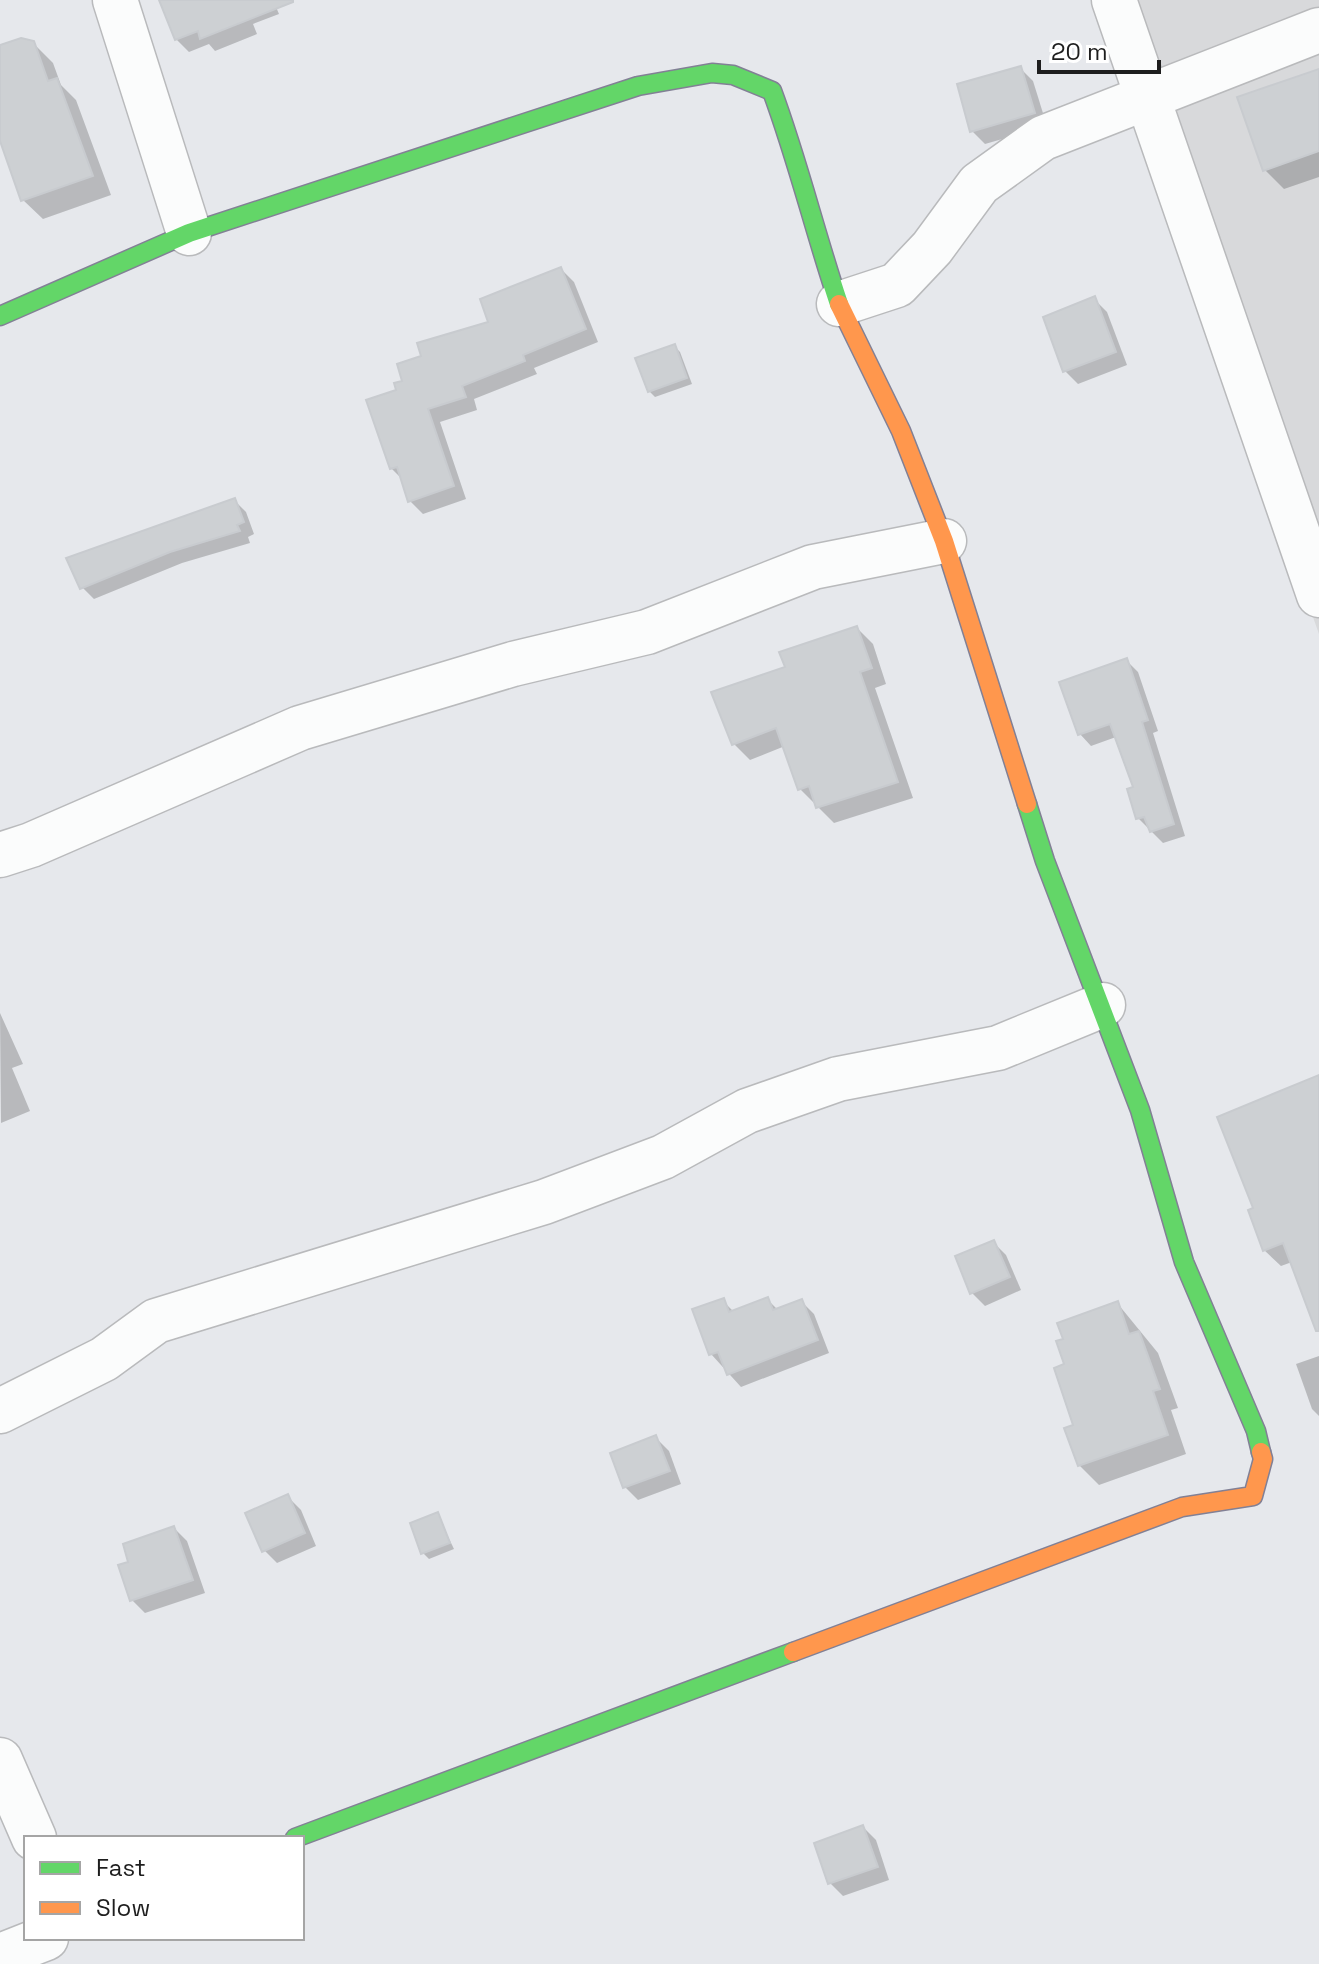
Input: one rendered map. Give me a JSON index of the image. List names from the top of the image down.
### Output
{
  "legend": ["Fast", "Slow"],
  "scale_bar": "20 m"
}
